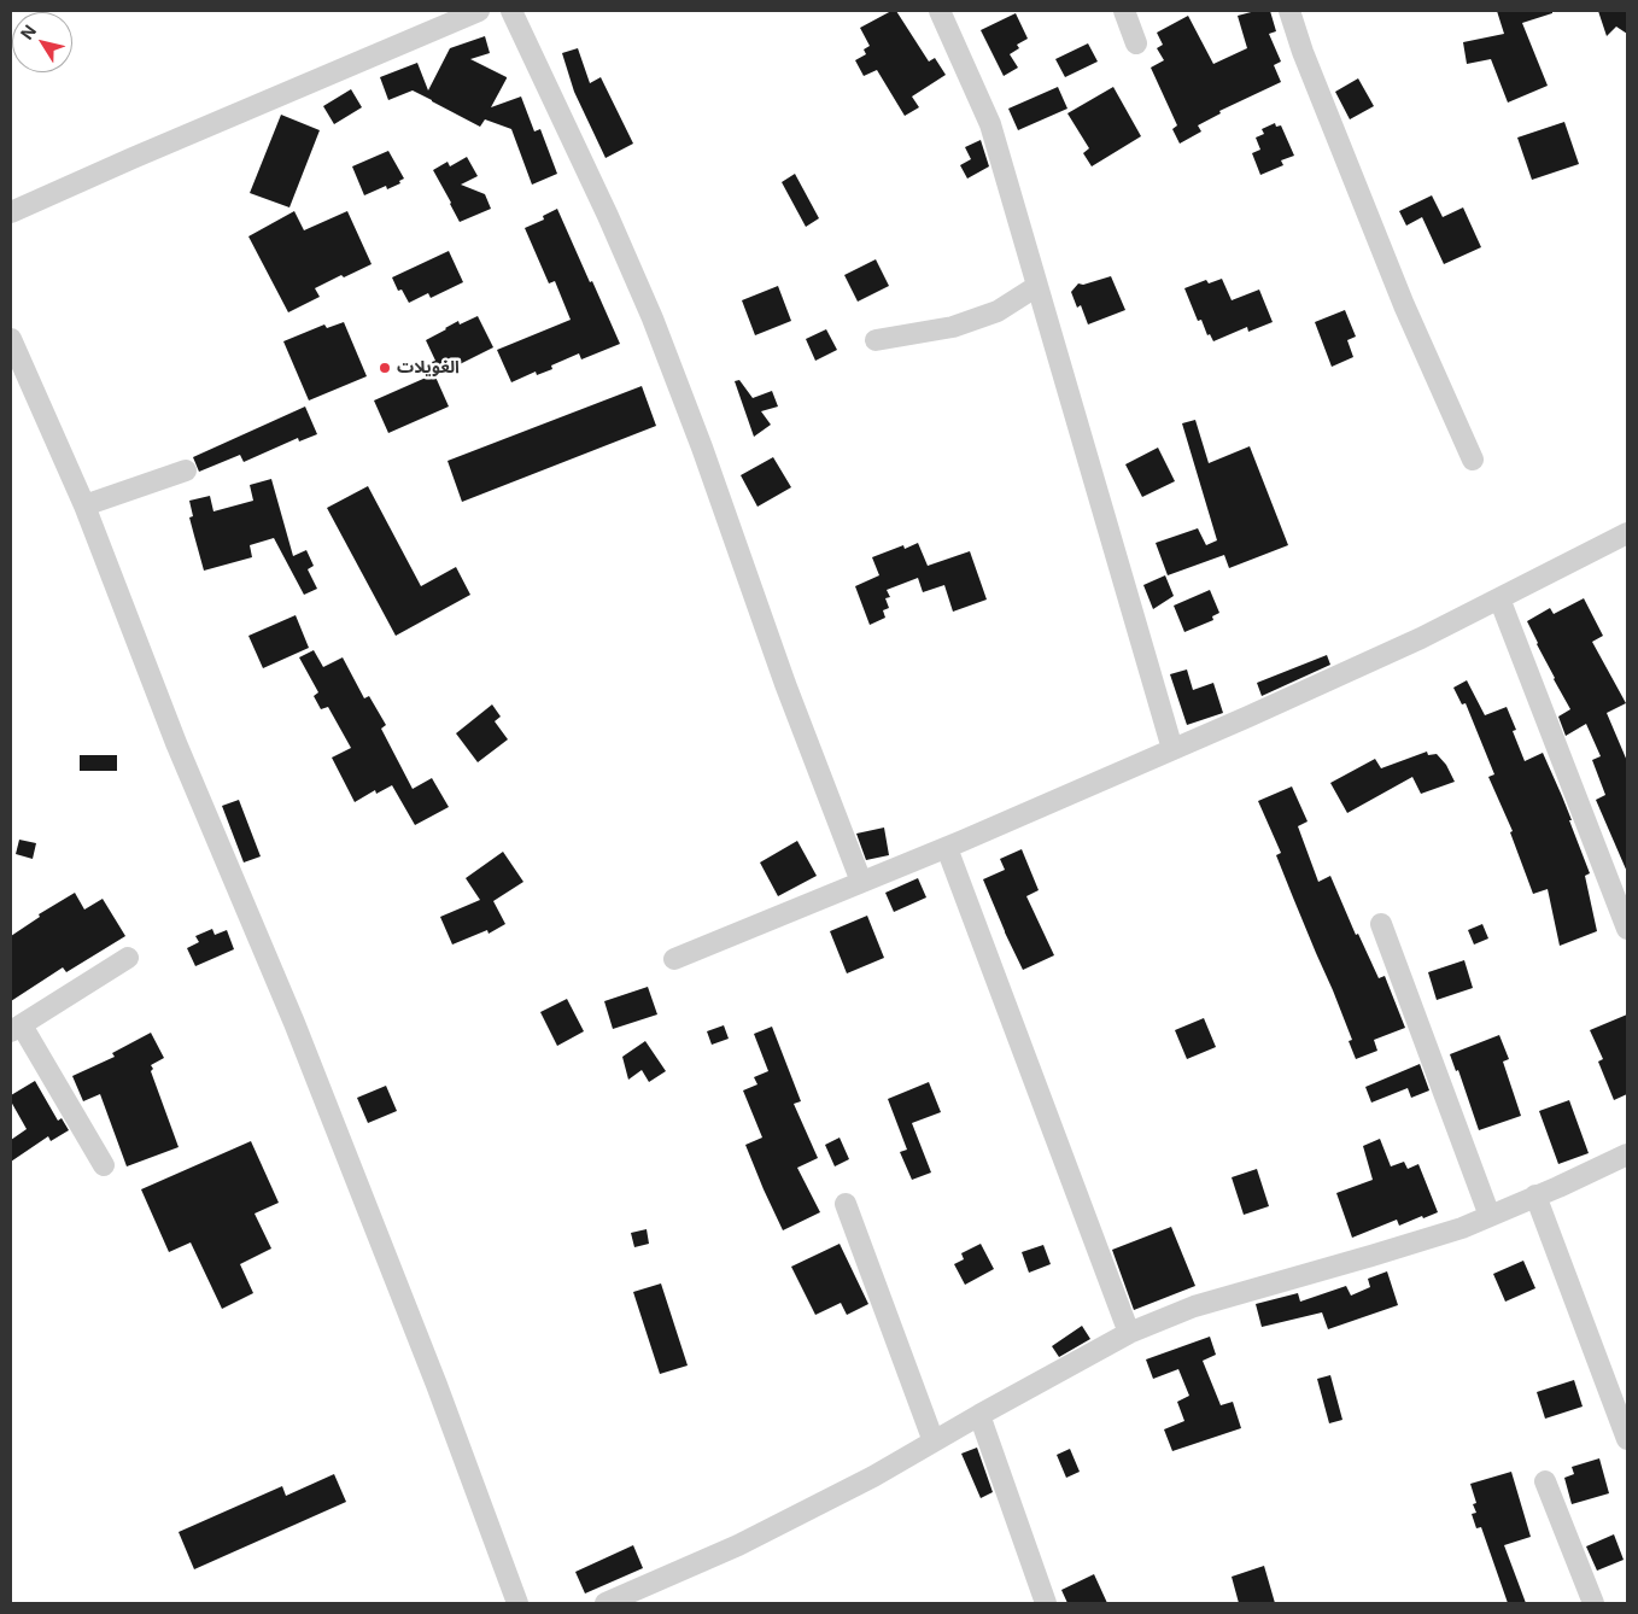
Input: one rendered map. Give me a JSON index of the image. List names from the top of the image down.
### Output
{
  "places": ["الغويلات"],
  "north": "top left"
}
